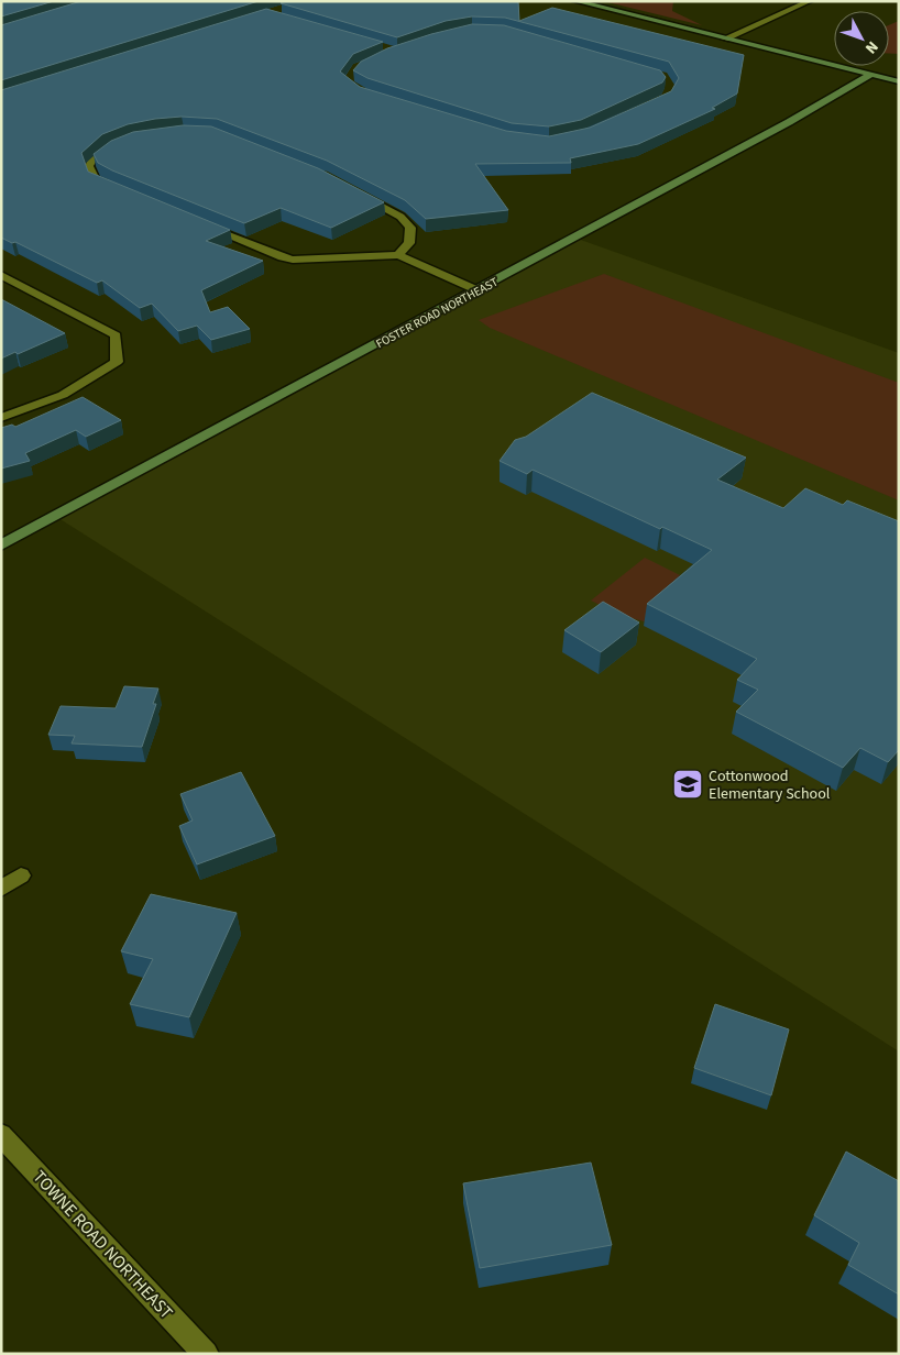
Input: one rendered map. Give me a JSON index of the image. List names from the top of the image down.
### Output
{
  "streets": {
    "street": ["FOSTER ROAD NORTHEAST", "TOWNE ROAD NORTHEAST"]
  },
  "places": {
    "school or university": ["Cottonwood Elementary School"]
  },
  "north": "bottom right"
}
